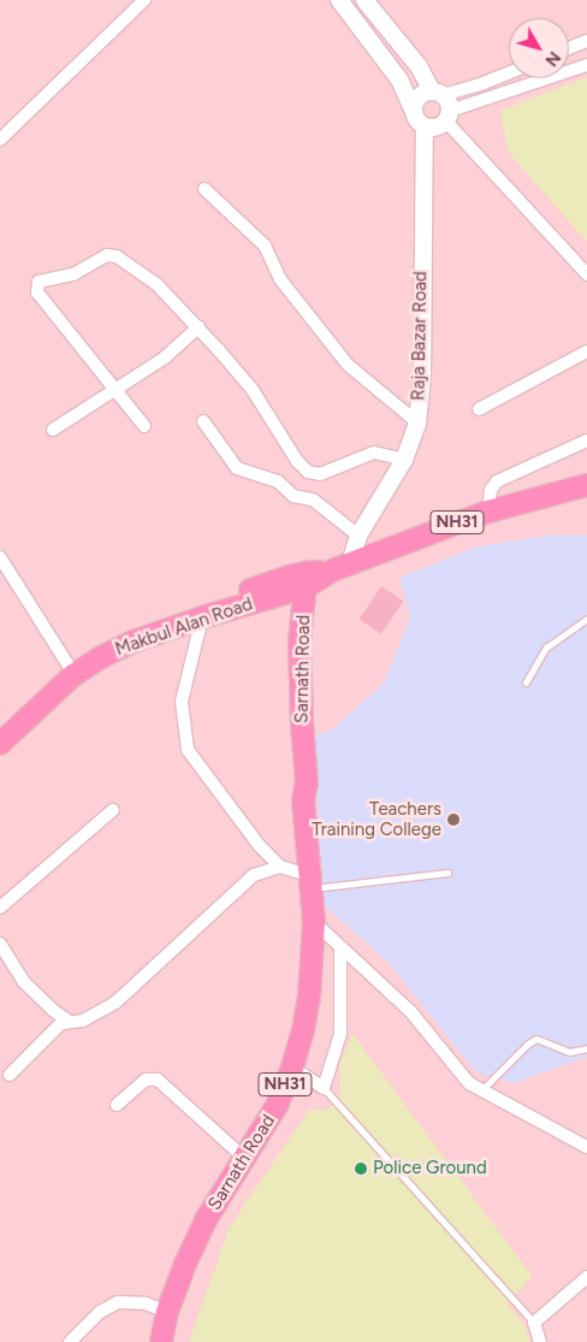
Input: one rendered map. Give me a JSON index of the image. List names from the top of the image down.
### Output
{
  "streets": {
    "highway": ["NH31", "Makbul Alan Road", "Sarnath Road"],
    "street": ["Raja Bazar Road"]
  },
  "crossings": [
    ["Raja Bazar Road", "NH31"],
    ["NH31", "Makbul Alan Road"],
    ["NH31", "Sarnath Road"],
    ["Makbul Alan Road", "Sarnath Road"]
  ],
  "places": ["Teachers Training College", "Police Ground"],
  "north": "bottom right"
}
